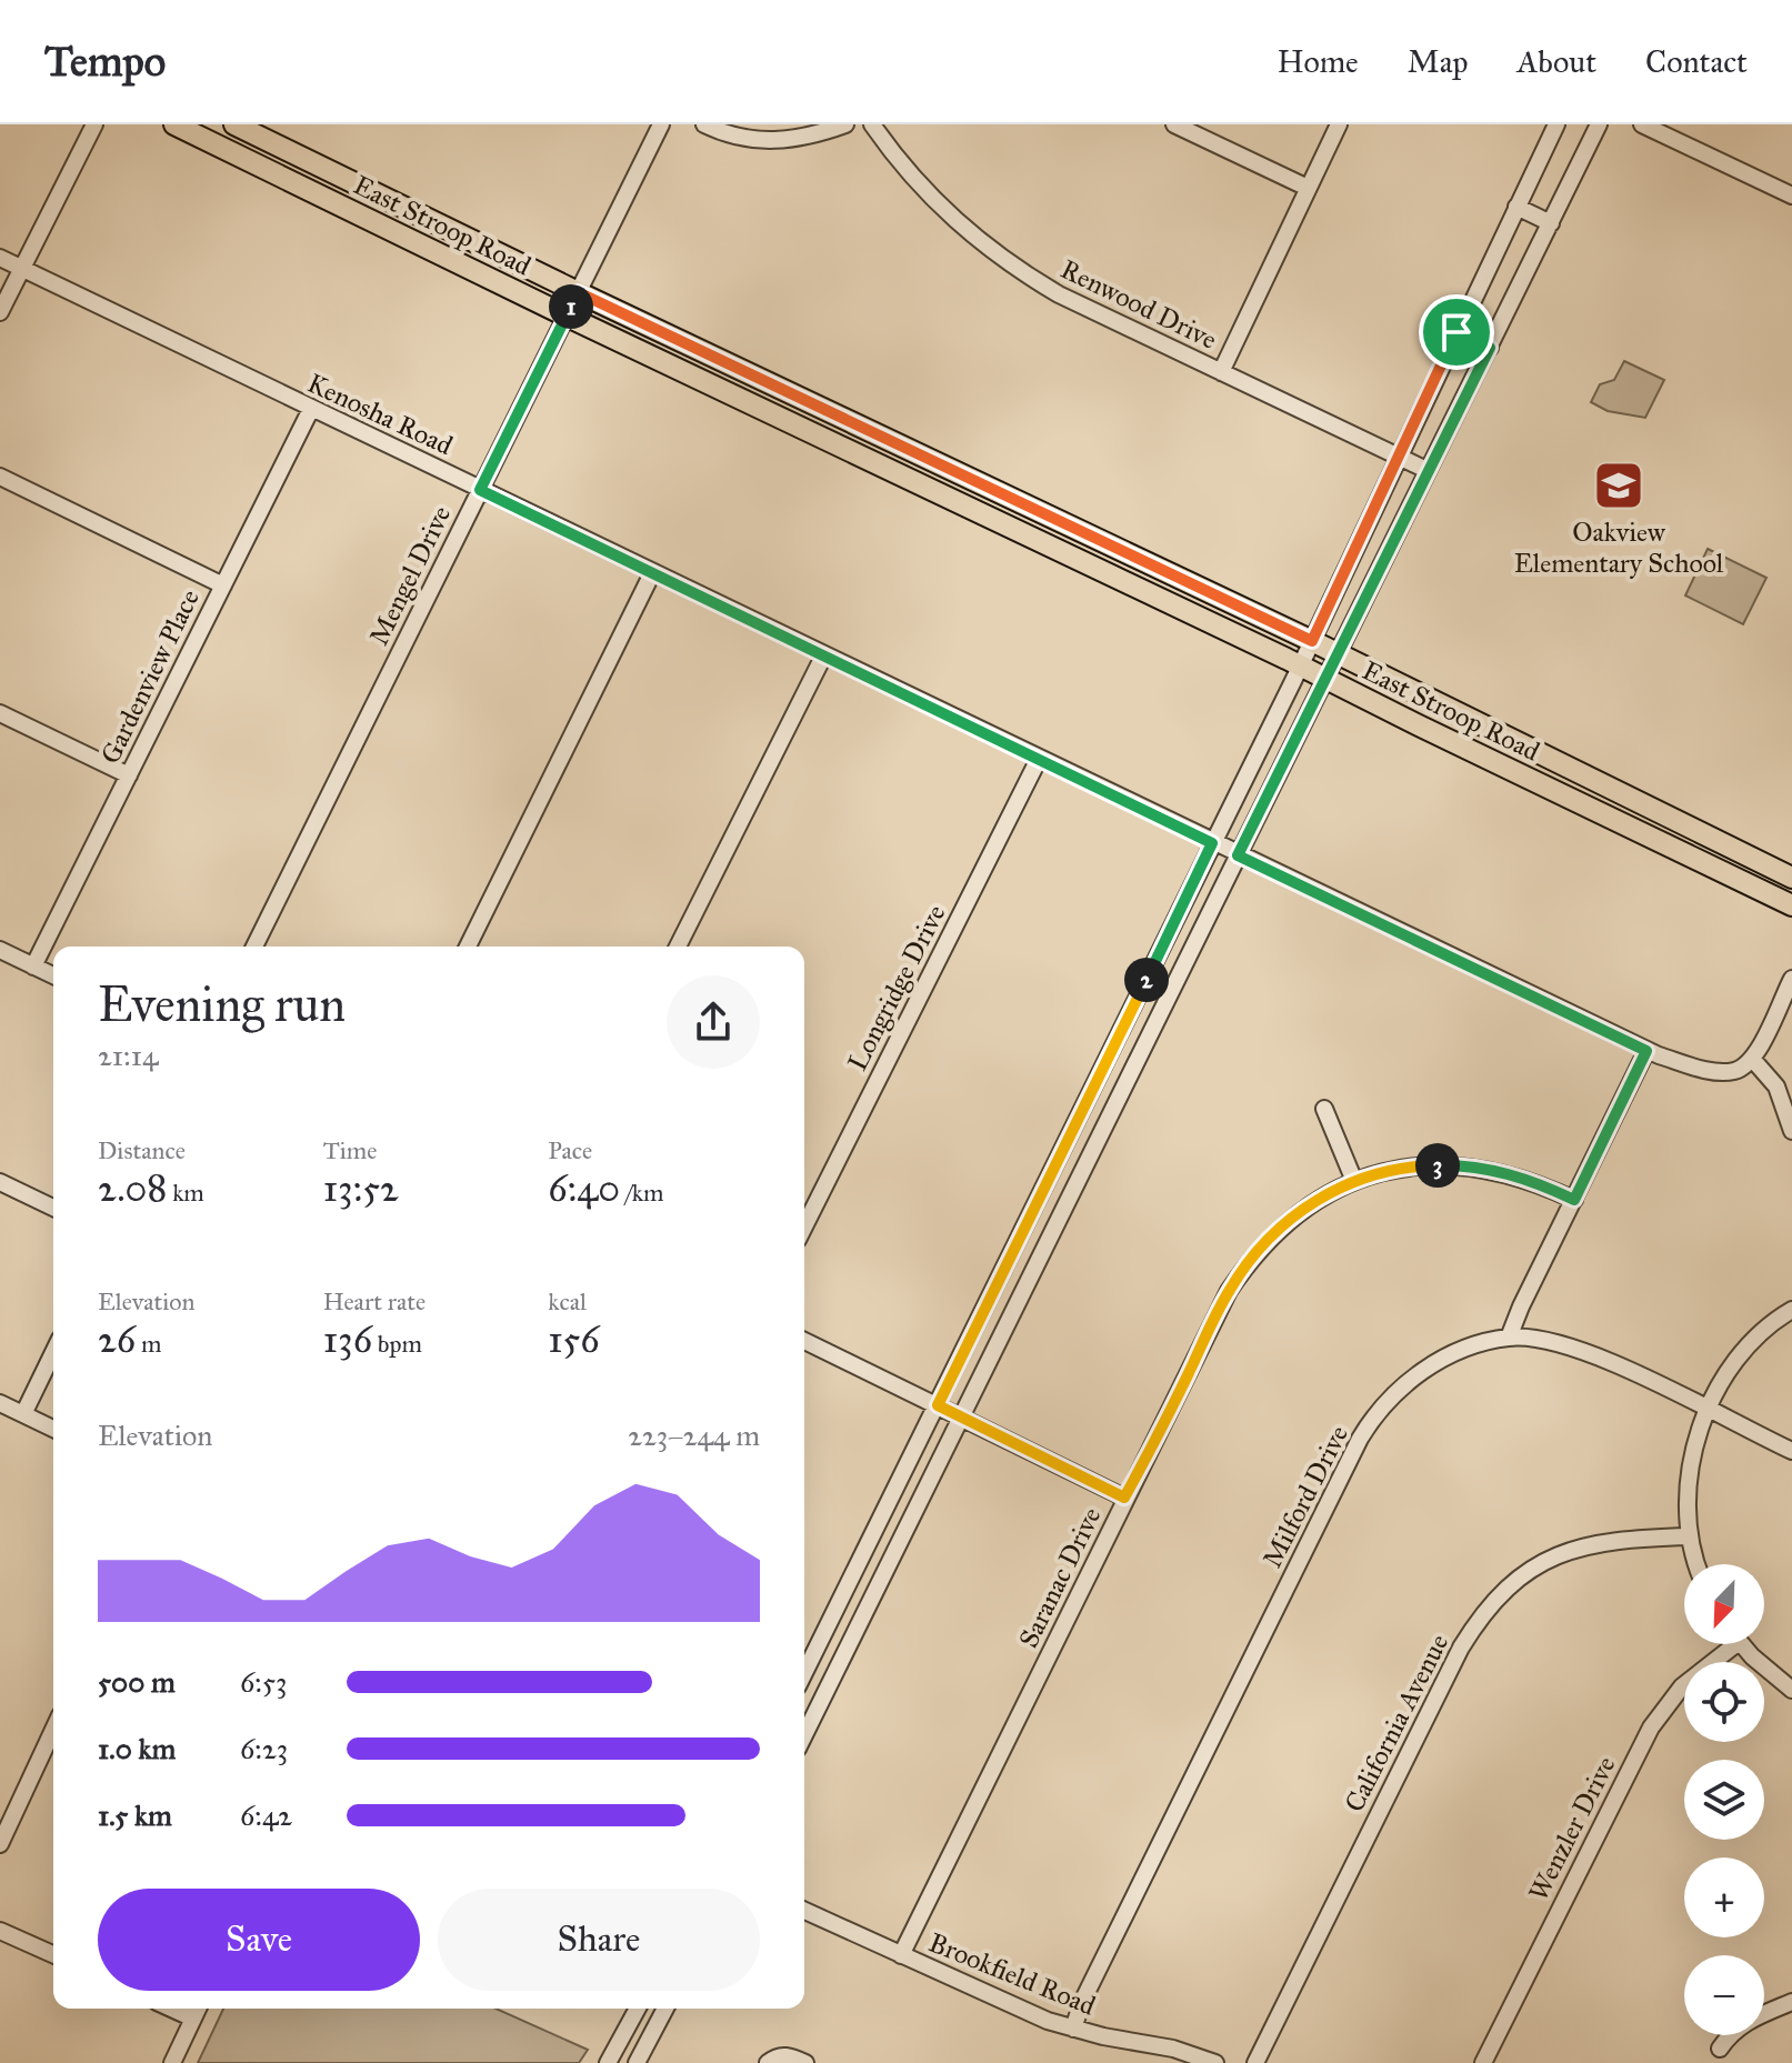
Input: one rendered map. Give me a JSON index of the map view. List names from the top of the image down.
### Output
{
  "streets": {
    "main road": ["East Stroop Road"],
    "street": [
      "Renwood Drive",
      "Kenosha Road",
      "Mengel Drive",
      "Gardenview Place",
      "Longridge Drive",
      "Milford Drive",
      "Saranac Drive",
      "California Avenue",
      "Wenzler Drive",
      "Brookfield Road"
    ]
  },
  "crossings": [
    ["East Stroop Road", "Mengel Drive"],
    ["Kenosha Road", "Mengel Drive"],
    ["Kenosha Road", "Gardenview Place"],
    ["Kenosha Road", "Longridge Drive"],
    ["Milford Drive", "Brookfield Road"],
    ["Saranac Drive", "Brookfield Road"]
  ],
  "places": {
    "school or university": ["Oakview Elementary School"]
  },
  "north": "bottom left",
  "page": {
    "header": "Tempo",
    "nav": [
      "Home",
      "Map",
      "About",
      "Contact"
    ],
    "pins": ["1", "2", "3"],
    "heading": ["Evening run", "21:14"],
    "stats": [
      ["Distance", "2.08 km"],
      ["Time", "13:52"],
      ["Pace", "6:40 /km"],
      ["Elevation", "26 m"],
      ["Heart rate", "136 bpm"],
      ["kcal", "156"]
    ],
    "chart": ["Elevation", "223–244 m"],
    "map_buttons": ["+", "−"],
    "list": [
      {
        "name": "500 m",
        "note": "6:53"
      },
      {
        "name": "1.0 km",
        "note": "6:23"
      },
      {
        "name": "1.5 km",
        "note": "6:42"
      }
    ],
    "buttons": ["Save", "Share"]
  }
}
